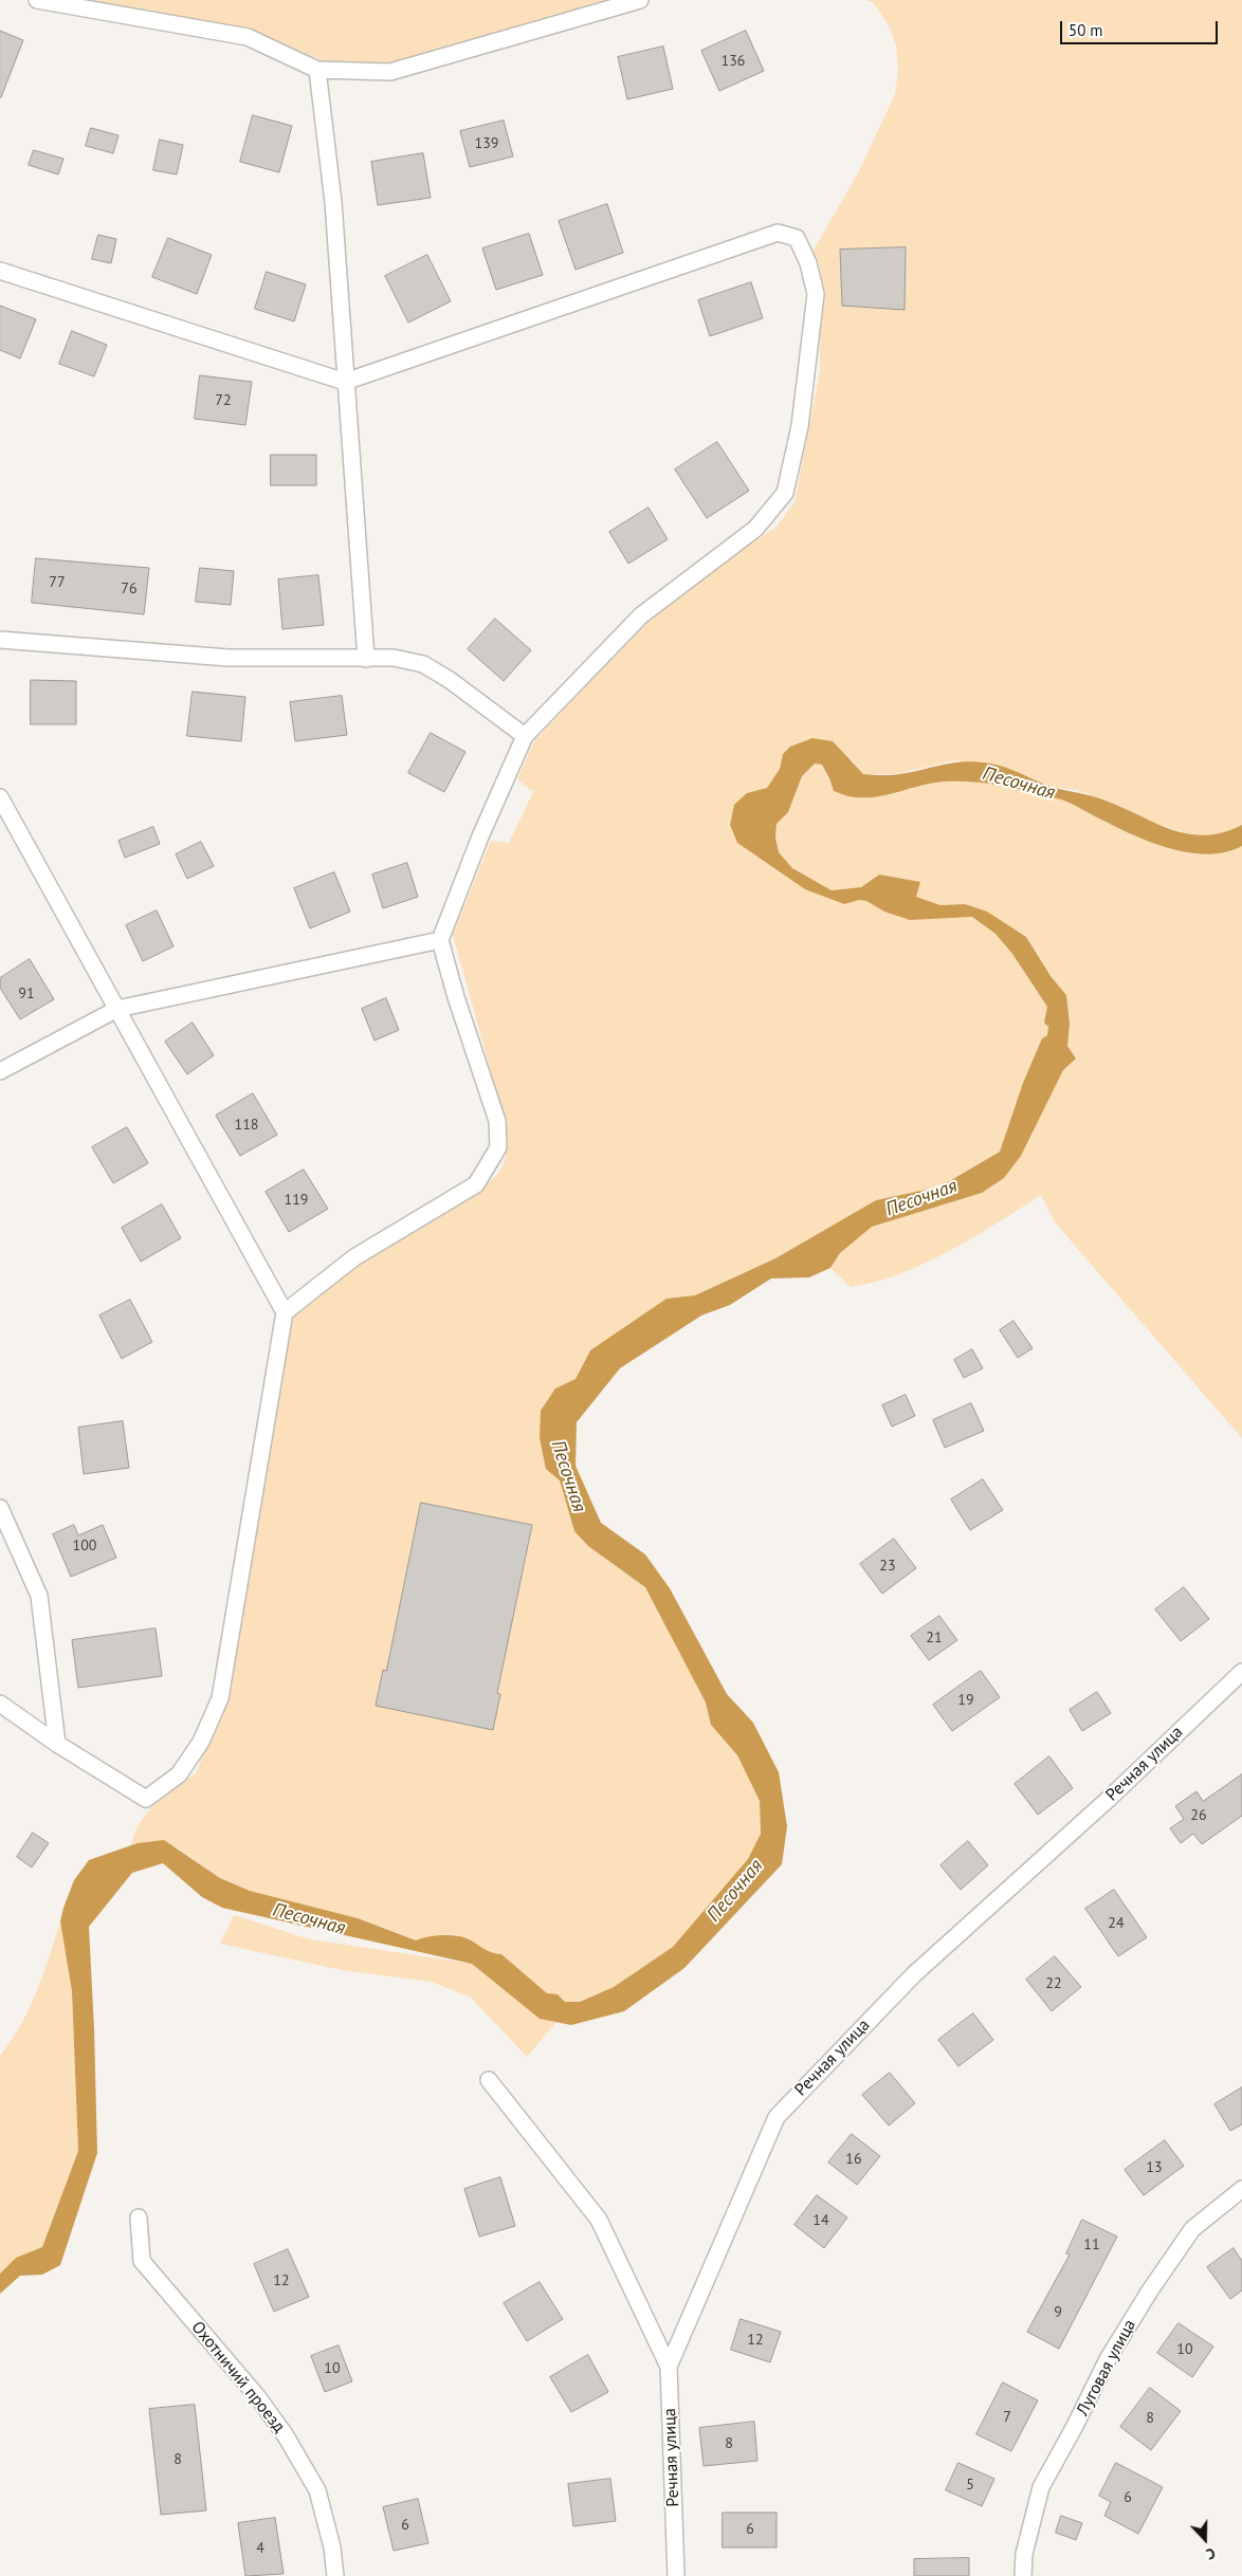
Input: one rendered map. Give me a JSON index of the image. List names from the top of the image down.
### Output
{
  "streets": {
    "street": ["Речная улица", "Луговая улица", "Охотничий проезд"]
  },
  "water": ["Песочная"],
  "house_numbers": [
    "136",
    "139",
    "72",
    "77",
    "76",
    "91",
    "118",
    "119",
    "100",
    "23",
    "21",
    "19",
    "26",
    "24",
    "22",
    "16",
    "13",
    "14",
    "11",
    "12",
    "9",
    "12",
    "10",
    "10",
    "7",
    "8",
    "8",
    "8",
    "5",
    "6",
    "6",
    "6",
    "4"
  ],
  "scale_bar": "50 m",
  "north": "bottom"
}
